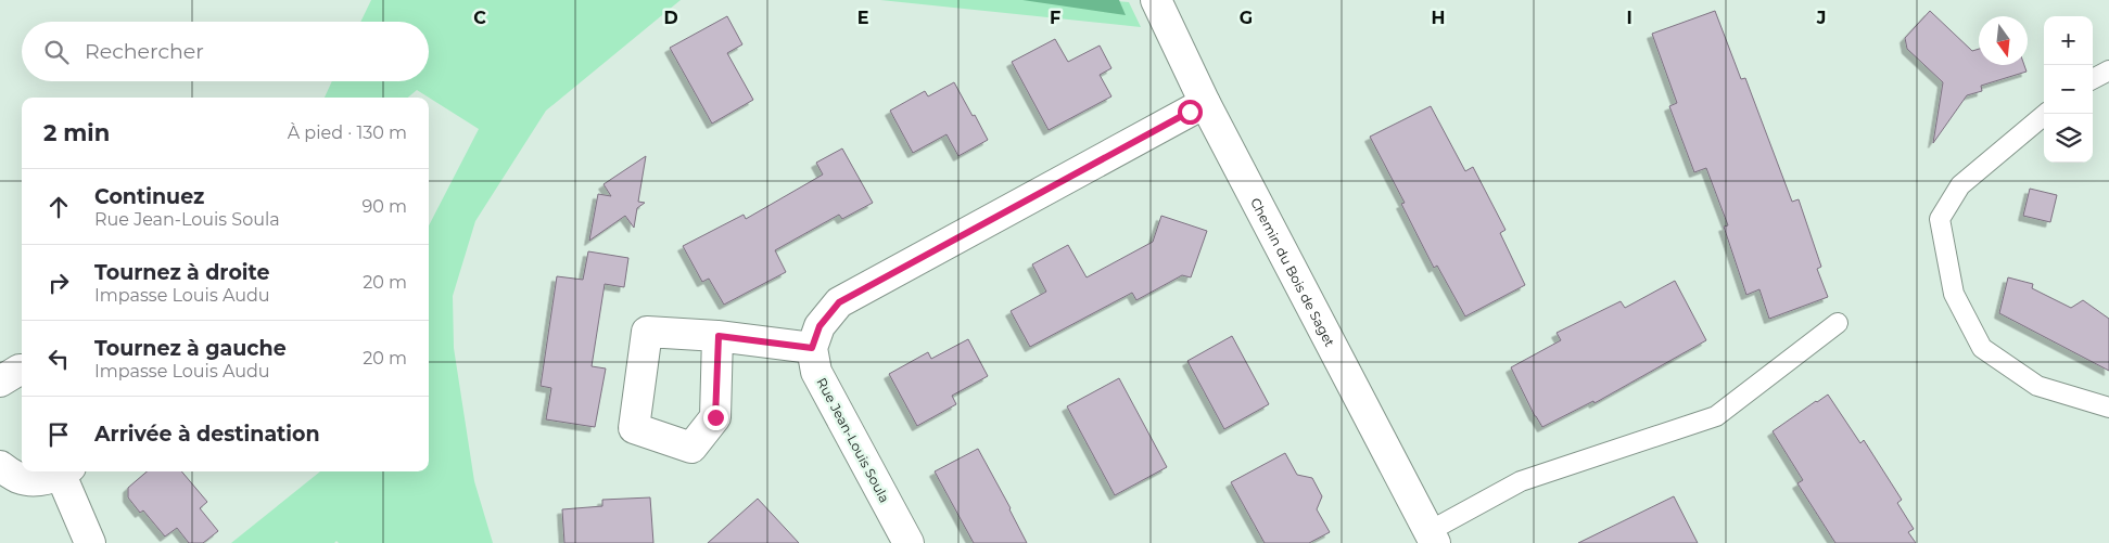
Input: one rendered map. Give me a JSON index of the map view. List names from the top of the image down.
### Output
{
  "streets": {
    "street": ["Chemin du Bois de Saget", "Rue Jean-Louis Soula"]
  },
  "north": "bottom",
  "page": {
    "map_buttons": ["+", "−"],
    "search": "Rechercher",
    "heading": ["2 min", "À pied · 130 m"],
    "list": [
      ["Continuez", "Rue Jean-Louis Soula", "90 m"],
      ["Tournez à droite", "Impasse Louis Audu", "20 m"],
      ["Tournez à gauche", "Impasse Louis Audu", "20 m"],
      "Arrivée à destination"
    ]
  },
  "grid": {
    "columns": [
      "C",
      "D",
      "E",
      "F",
      "G",
      "H",
      "I",
      "J"
    ]
  }
}
